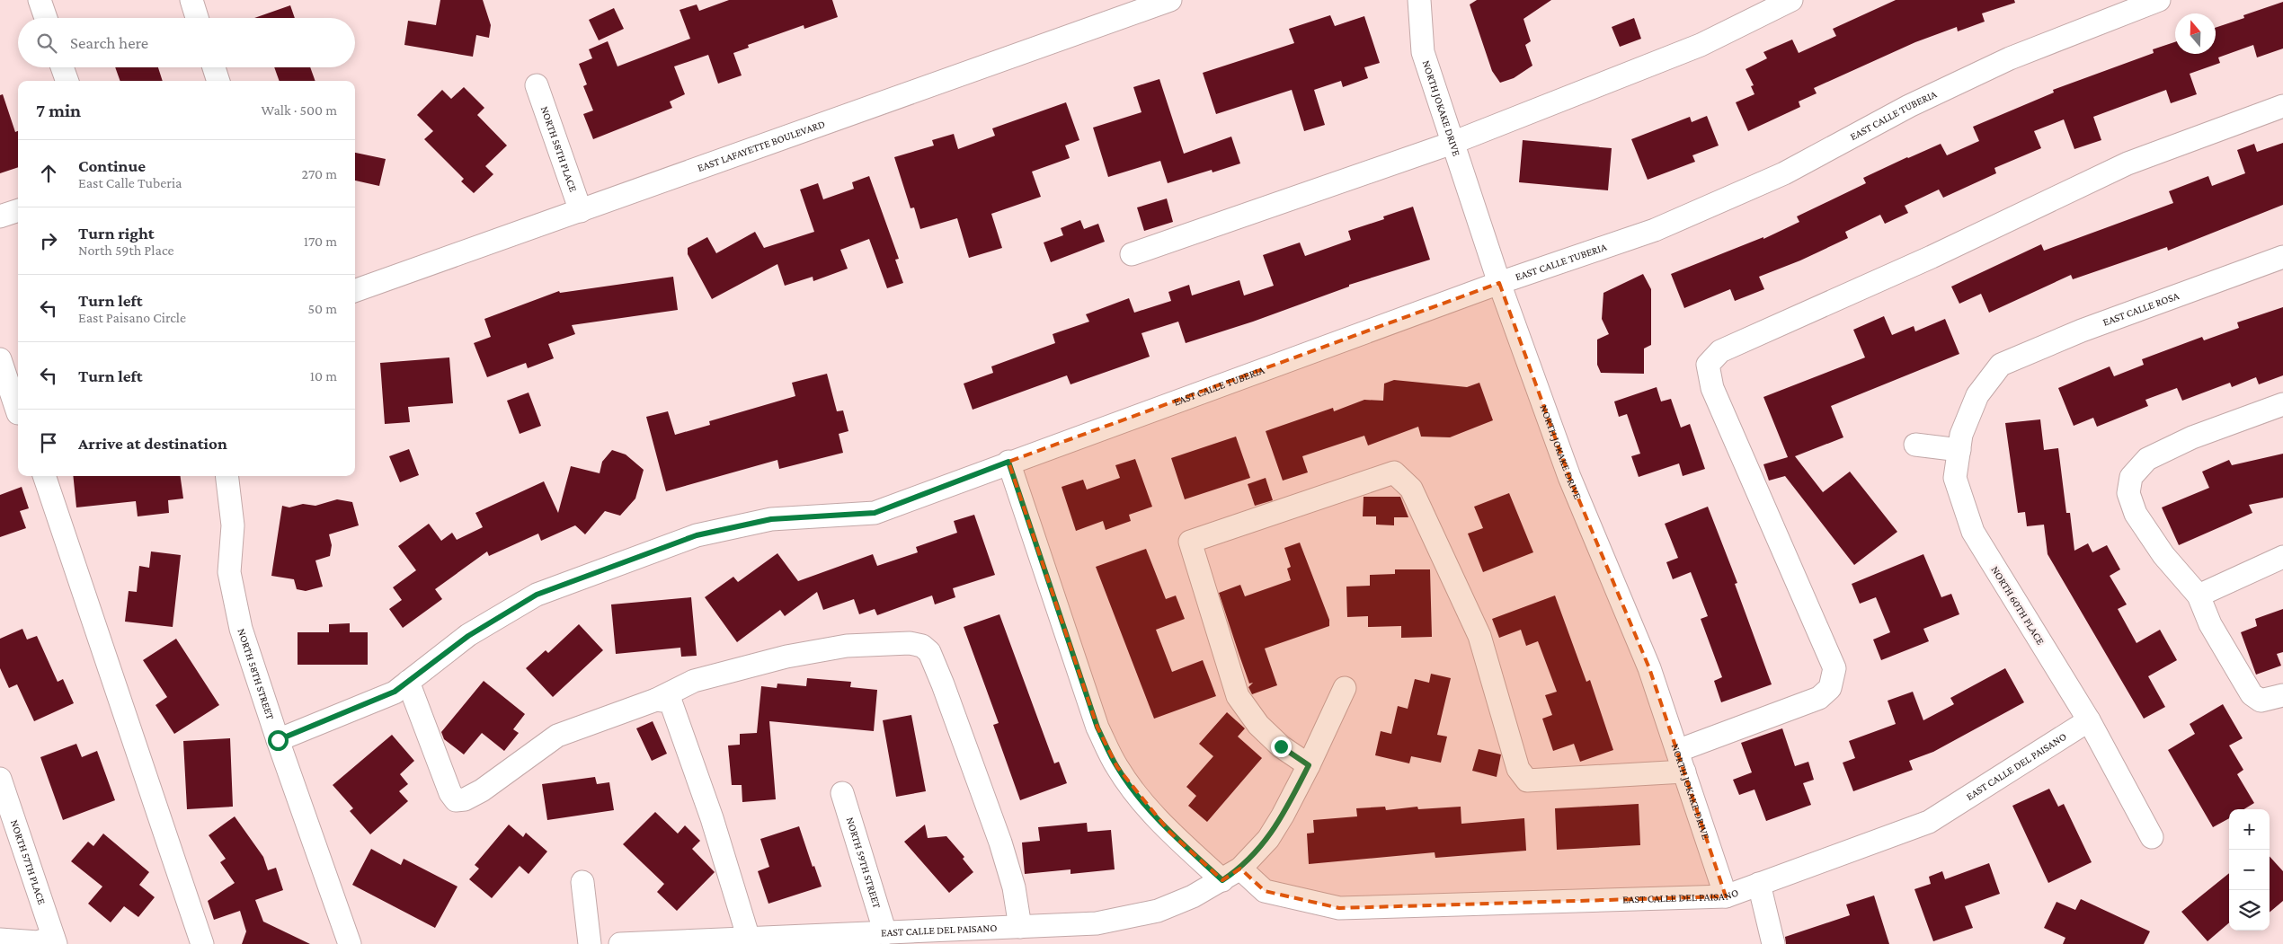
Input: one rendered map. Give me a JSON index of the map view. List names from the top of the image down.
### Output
{
  "streets": {
    "street": [
      "NORTH JOKAKE DRIVE",
      "EAST CALLE TUBERIA",
      "EAST LAFAYETTE BOULEVARD",
      "NORTH 58TH PLACE",
      "EAST CALLE ROSA",
      "NORTH 60TH PLACE",
      "NORTH 58TH STREET",
      "EAST CALLE DEL PAISANO",
      "NORTH 57TH PLACE",
      "NORTH 59TH STREET"
    ]
  },
  "crossings": [
    ["NORTH JOKAKE DRIVE", "EAST CALLE TUBERIA"],
    ["NORTH JOKAKE DRIVE", "EAST CALLE DEL PAISANO"],
    ["EAST CALLE TUBERIA", "NORTH 58TH STREET"],
    ["EAST LAFAYETTE BOULEVARD", "NORTH 58TH PLACE"],
    ["EAST CALLE ROSA", "NORTH 60TH PLACE"],
    ["NORTH 60TH PLACE", "EAST CALLE DEL PAISANO"],
    ["EAST CALLE DEL PAISANO", "NORTH 59TH STREET"]
  ],
  "north": "top",
  "page": {
    "search": "Search here",
    "heading": ["7 min", "Walk · 500 m"],
    "list": [
      ["Continue", "East Calle Tuberia", "270 m"],
      ["Turn right", "North 59th Place", "170 m"],
      ["Turn left", "East Paisano Circle", "50 m"],
      ["Turn left", "10 m"],
      "Arrive at destination"
    ],
    "map_buttons": ["+", "−"]
  }
}
